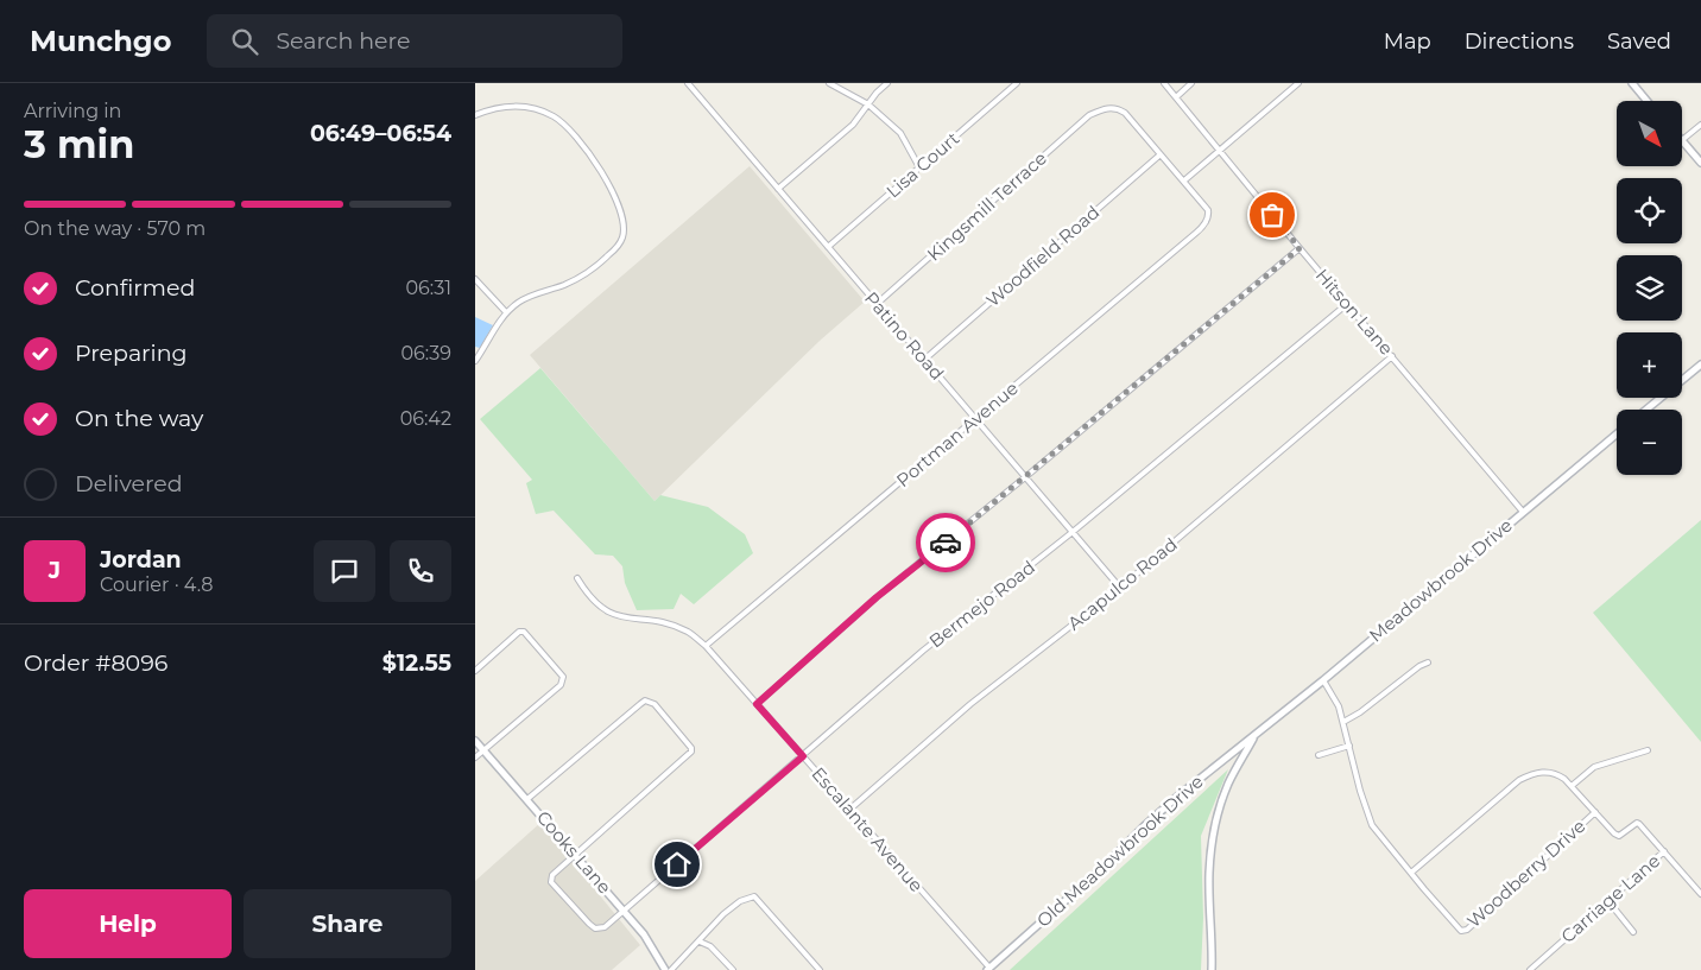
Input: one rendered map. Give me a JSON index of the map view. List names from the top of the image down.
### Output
{
  "streets": {
    "main road": ["Meadowbrook Drive", "Old Meadowbrook Drive", "Cooks Lane"],
    "street": [
      "Lisa Court",
      "Kingsmill Terrace",
      "Woodfield Road",
      "Hitson Lane",
      "Patino Road",
      "Portman Avenue",
      "Acapulco Road",
      "Bermejo Road",
      "Escalante Avenue",
      "Woodberry Drive",
      "Carriage Lane"
    ]
  },
  "crossings": [
    ["Lisa Court", "Patino Road"],
    ["Kingsmill Terrace", "Woodfield Road"],
    ["Kingsmill Terrace", "Patino Road"],
    ["Woodfield Road", "Patino Road"],
    ["Hitson Lane", "Meadowbrook Drive"],
    ["Hitson Lane", "Acapulco Road"],
    ["Hitson Lane", "Bermejo Road"],
    ["Patino Road", "Portman Avenue"],
    ["Patino Road", "Acapulco Road"],
    ["Patino Road", "Bermejo Road"],
    ["Portman Avenue", "Escalante Avenue"],
    ["Meadowbrook Drive", "Old Meadowbrook Drive"],
    ["Meadowbrook Drive", "Woodberry Drive"],
    ["Acapulco Road", "Escalante Avenue"],
    ["Bermejo Road", "Escalante Avenue"],
    ["Bermejo Road", "Cooks Lane"],
    ["Escalante Avenue", "Old Meadowbrook Drive"]
  ],
  "north": "bottom right",
  "page": {
    "header": "Munchgo",
    "search": "Search here",
    "nav": ["Map", "Directions", "Saved"],
    "heading": ["3 min", "Arriving in", "06:49–06:54"],
    "panel": [
      "Jordan",
      "Courier · 4.8",
      "Order #8096",
      "$12.55"
    ],
    "map_buttons": ["+", "−"],
    "bar": "On the way · 570 m",
    "list": [
      ["Confirmed", "06:31"],
      ["Preparing", "06:39"],
      ["On the way", "06:42"],
      "Delivered"
    ],
    "round": "J",
    "buttons": ["Help", "Share"]
  }
}
